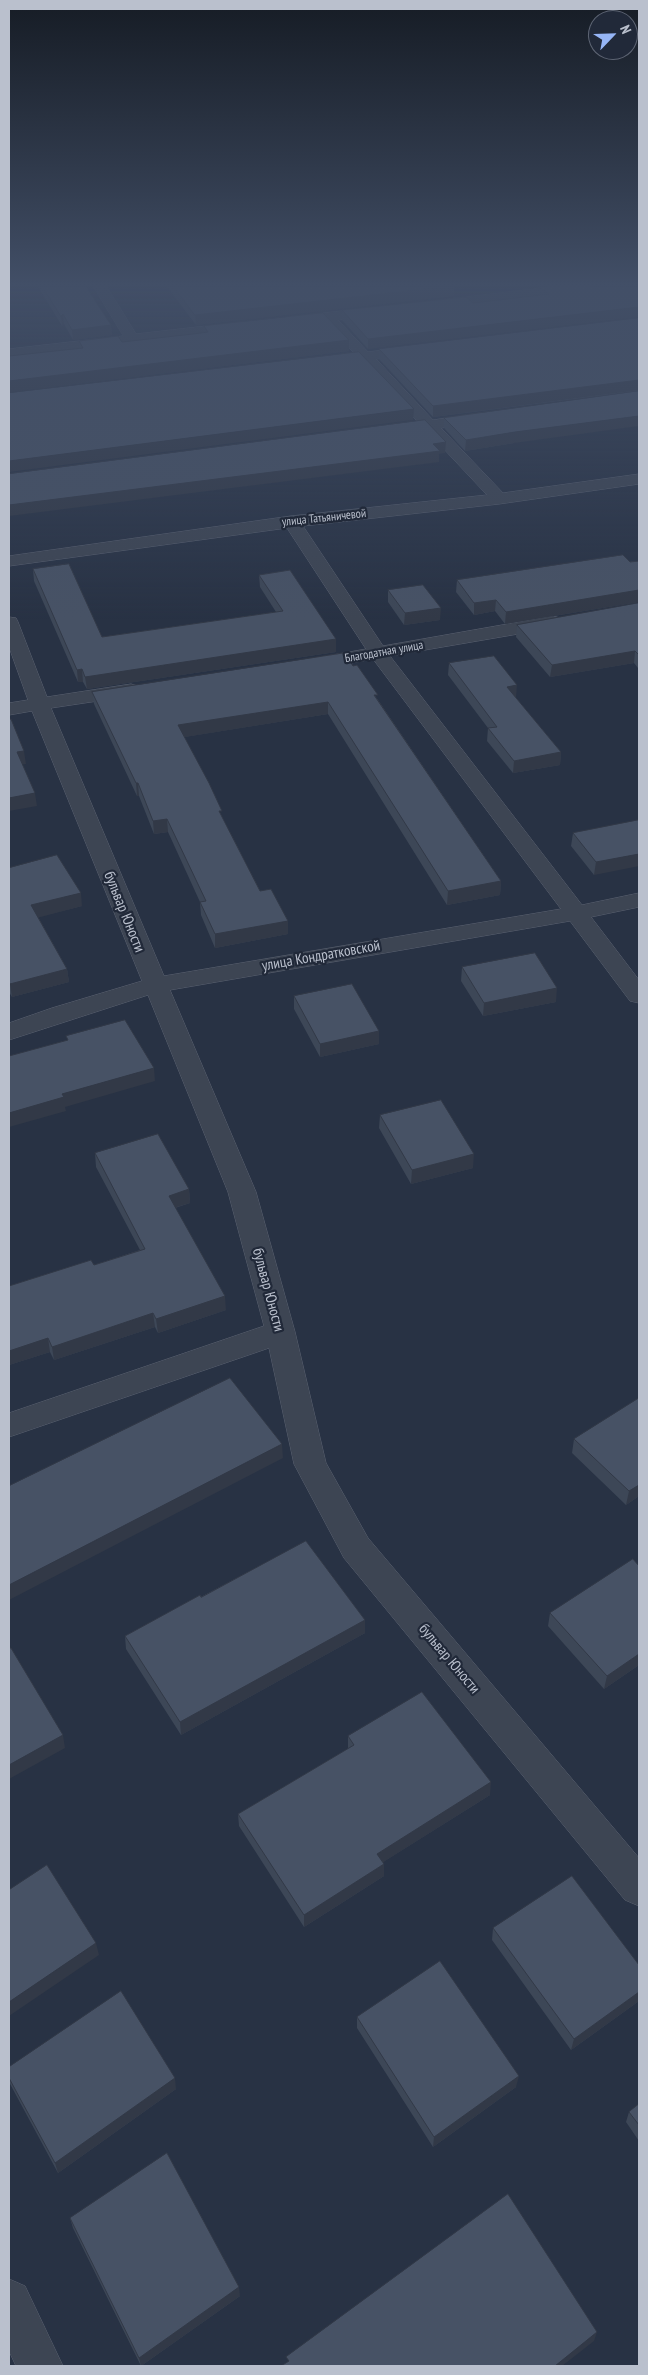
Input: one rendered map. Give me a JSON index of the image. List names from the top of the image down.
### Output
{
  "streets": {
    "street": [
      "улица Татьяничевой",
      "Благодатная улица",
      "бульвар Юности",
      "улица Кондратковской"
    ]
  },
  "crossings": [
    ["бульвар Юности", "улица Кондратковской"]
  ],
  "north": "top right"
}
